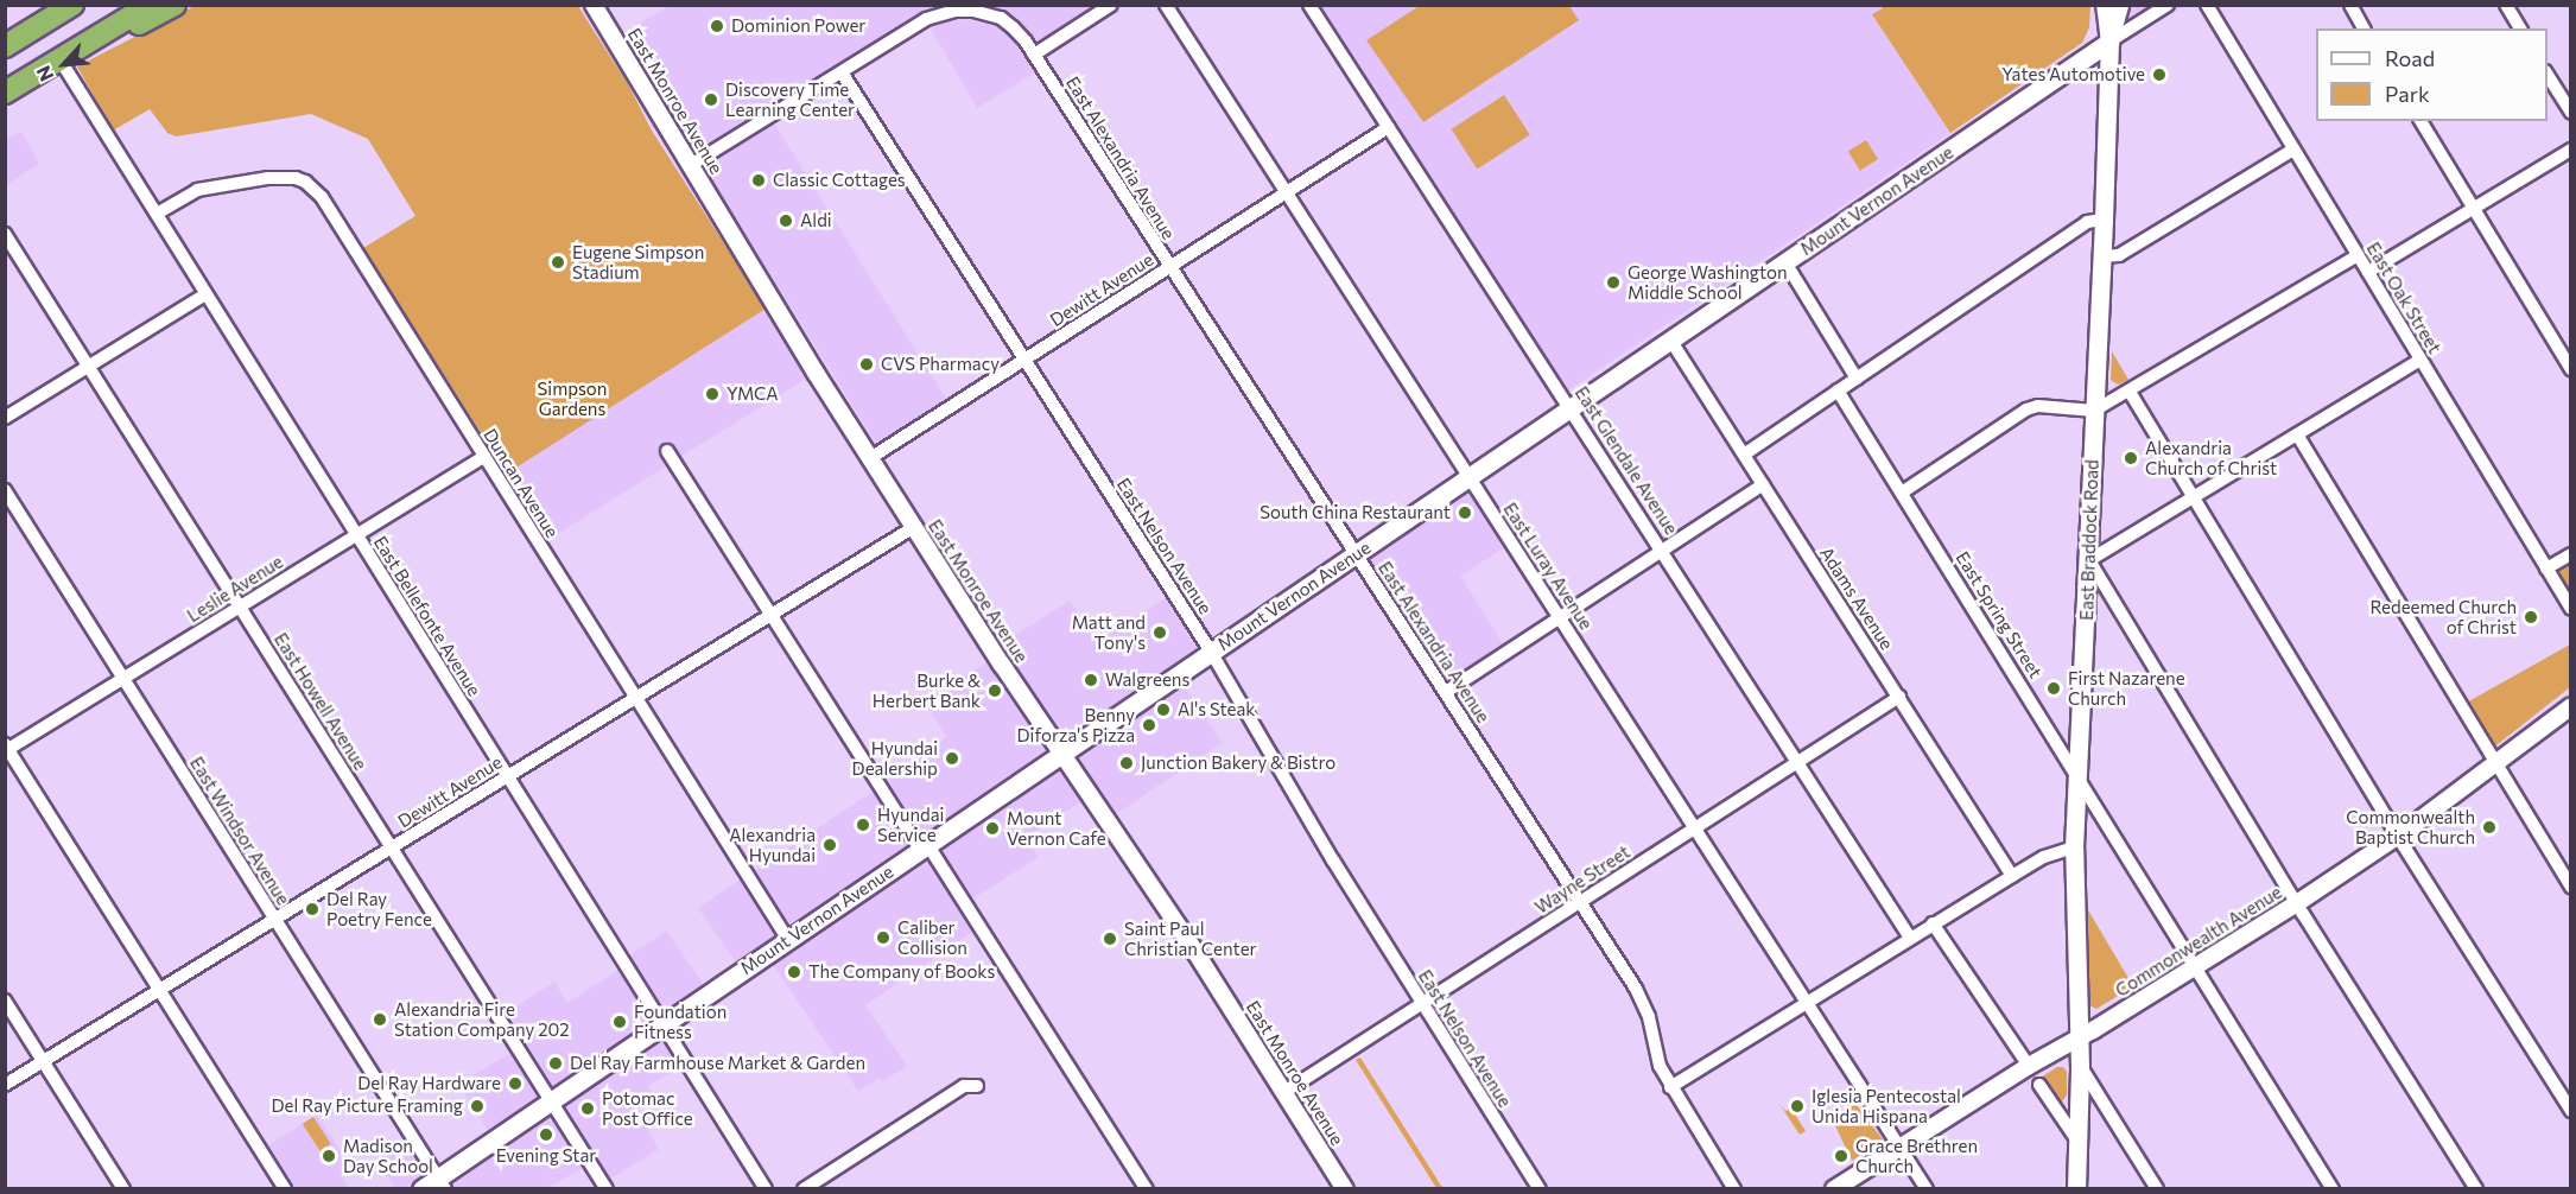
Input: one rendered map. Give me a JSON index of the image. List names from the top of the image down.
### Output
{
  "streets": {
    "main road": ["Mount Vernon Avenue", "East Braddock Road"],
    "street": [
      "East Monroe Avenue",
      "East Alexandria Avenue",
      "Dewitt Avenue",
      "East Oak Street",
      "East Glendale Avenue",
      "Duncan Avenue",
      "East Nelson Avenue",
      "East Luray Avenue",
      "Leslie Avenue",
      "Adams Avenue",
      "East Spring Street",
      "East Bellefonte Avenue",
      "East Howell Avenue",
      "East Windsor Avenue",
      "Wayne Street",
      "Commonwealth Avenue"
    ]
  },
  "crossings": [
    ["East Monroe Avenue", "Mount Vernon Avenue"],
    ["East Monroe Avenue", "Dewitt Avenue"],
    ["East Monroe Avenue", "Wayne Street"],
    ["East Alexandria Avenue", "Mount Vernon Avenue"],
    ["East Alexandria Avenue", "Dewitt Avenue"],
    ["East Alexandria Avenue", "Wayne Street"],
    ["Mount Vernon Avenue", "East Glendale Avenue"],
    ["Mount Vernon Avenue", "Duncan Avenue"],
    ["Mount Vernon Avenue", "East Braddock Road"],
    ["Mount Vernon Avenue", "East Nelson Avenue"],
    ["Mount Vernon Avenue", "East Luray Avenue"],
    ["Mount Vernon Avenue", "Adams Avenue"],
    ["Mount Vernon Avenue", "East Bellefonte Avenue"],
    ["Mount Vernon Avenue", "East Howell Avenue"],
    ["Mount Vernon Avenue", "East Windsor Avenue"],
    ["Dewitt Avenue", "East Glendale Avenue"],
    ["Dewitt Avenue", "Duncan Avenue"],
    ["Dewitt Avenue", "East Nelson Avenue"],
    ["Dewitt Avenue", "East Luray Avenue"],
    ["Dewitt Avenue", "East Bellefonte Avenue"],
    ["Dewitt Avenue", "East Howell Avenue"],
    ["Dewitt Avenue", "East Windsor Avenue"],
    ["East Glendale Avenue", "Wayne Street"],
    ["Duncan Avenue", "Leslie Avenue"],
    ["Duncan Avenue", "East Bellefonte Avenue"],
    ["East Braddock Road", "East Spring Street"],
    ["East Braddock Road", "Commonwealth Avenue"],
    ["East Nelson Avenue", "Wayne Street"],
    ["East Luray Avenue", "Wayne Street"],
    ["East Luray Avenue", "Commonwealth Avenue"],
    ["Leslie Avenue", "East Bellefonte Avenue"],
    ["Leslie Avenue", "East Howell Avenue"],
    ["Leslie Avenue", "East Windsor Avenue"],
    ["Adams Avenue", "Wayne Street"],
    ["East Spring Street", "Commonwealth Avenue"]
  ],
  "parks": ["Simpson Gardens"],
  "places": [
    "Dominion Power",
    "Yates Automotive",
    "Discovery Time Learning Center",
    "Classic Cottages",
    "Aldi",
    "Eugene Simpson Stadium",
    "George Washington Middle School",
    "CVS Pharmacy",
    "YMCA",
    "Alexandria Church of Christ",
    "South China Restaurant",
    "Redeemed Church of Christ",
    "Matt and Tony's",
    "Walgreens",
    "First Nazarene Church",
    "Burke & Herbert Bank",
    "Al's Steak",
    "Benny Diforza's Pizza",
    "Hyundai Dealership",
    "Junction Bakery & Bistro",
    "Hyundai Service",
    "Commonwealth Baptist Church",
    "Mount Vernon Cafe",
    "Alexandria Hyundai",
    "Del Ray Poetry Fence",
    "Caliber Collision",
    "Saint Paul Christian Center",
    "The Company of Books",
    "Alexandria Fire Station Company 202",
    "Foundation Fitness",
    "Del Ray Farmhouse Market & Garden",
    "Del Ray Hardware",
    "Del Ray Picture Framing",
    "Iglesia Pentecostal Unida Hispana",
    "Potomac Post Office",
    "Evening Star",
    "Madison Day School",
    "Grace Brethren Church"
  ],
  "legend": ["Road", "Park"],
  "north": "bottom left"
}
